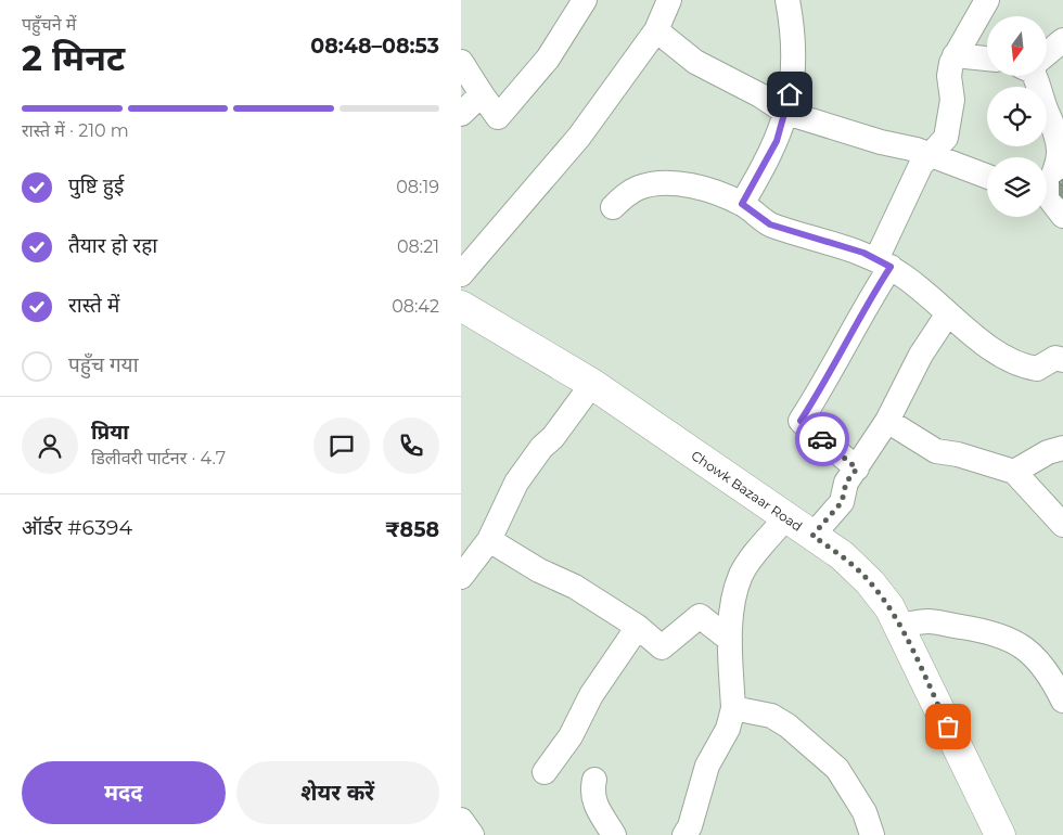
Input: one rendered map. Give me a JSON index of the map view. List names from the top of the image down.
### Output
{
  "streets": {
    "main road": ["Chowk Bazaar Road"]
  },
  "north": "bottom",
  "page": {
    "heading": ["2 मिनट", "पहुँचने में", "08:48–08:53"],
    "panel": [
      "प्रिया",
      "डिलीवरी पार्टनर · 4.7",
      "ऑर्डर #6394",
      "₹858"
    ],
    "bar": "रास्ते में · 210 m",
    "list": [
      ["पुष्टि हुई", "08:19"],
      ["तैयार हो रहा", "08:21"],
      ["रास्ते में", "08:42"],
      "पहुँच गया"
    ],
    "buttons": ["मदद", "शेयर करें"]
  }
}
